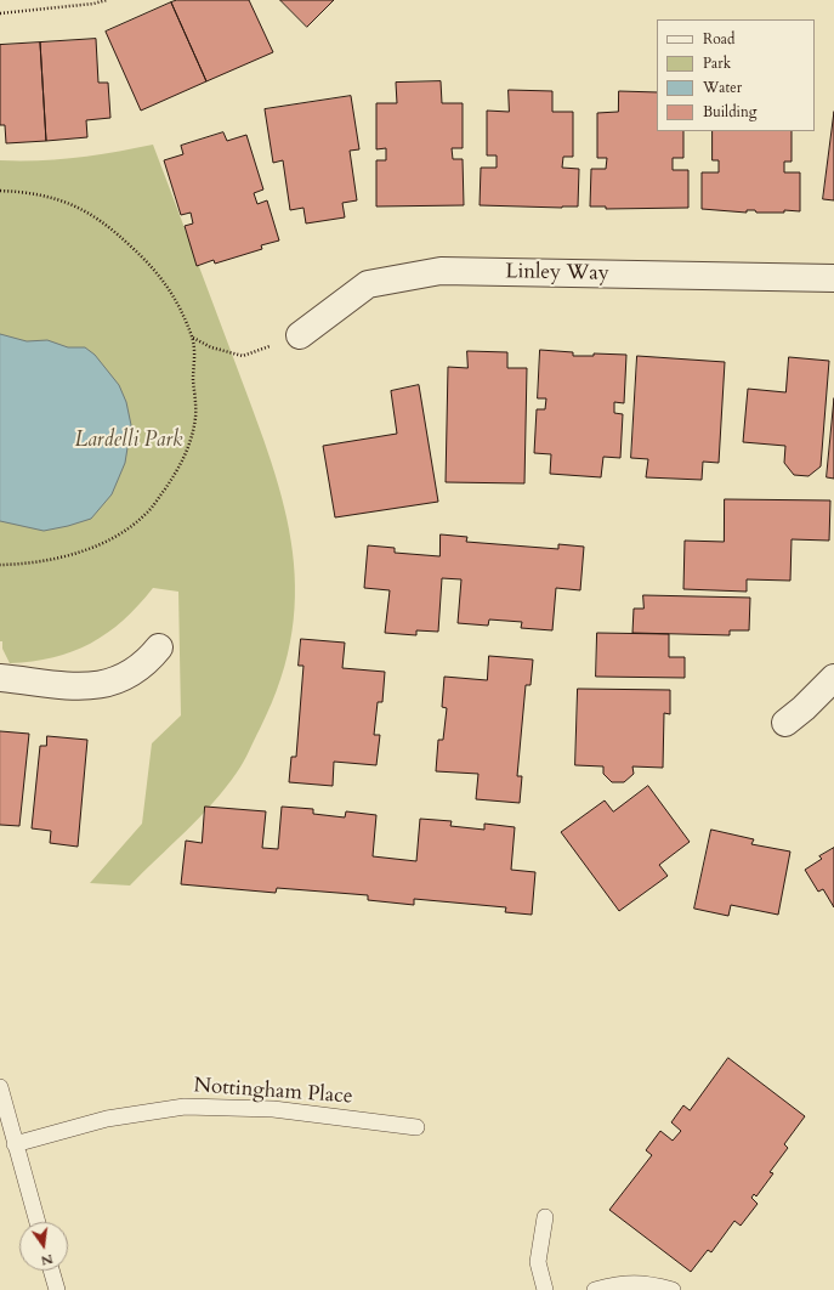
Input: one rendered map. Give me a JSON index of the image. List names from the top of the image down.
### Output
{
  "streets": {
    "street": ["Linley Way"],
    "lane": ["Nottingham Place"]
  },
  "parks": ["Lardelli Park"],
  "legend": [
    "Road",
    "Park",
    "Water",
    "Building"
  ],
  "north": "bottom"
}
